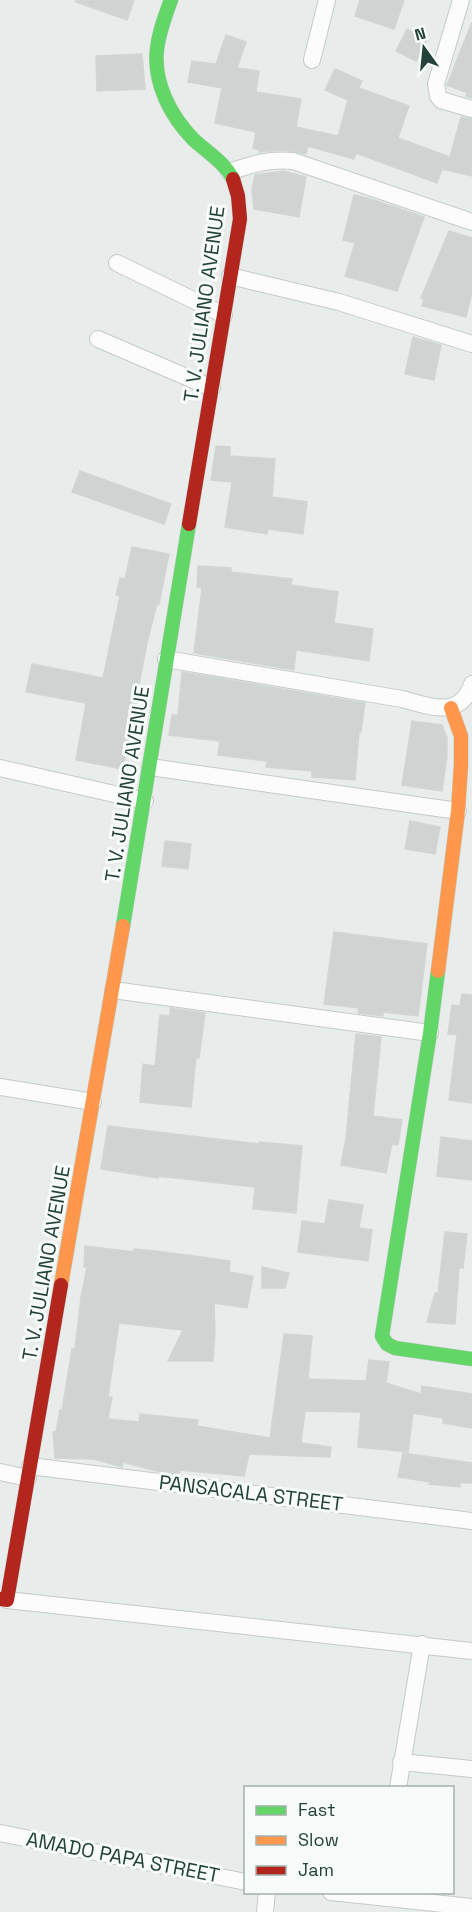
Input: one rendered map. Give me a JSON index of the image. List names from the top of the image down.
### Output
{
  "streets": {
    "main road": ["T. V. JULIANO AVENUE"],
    "street": ["PANSACALA STREET", "AMADO PAPA STREET"]
  },
  "crossings": [
    ["T. V. JULIANO AVENUE", "PANSACALA STREET"]
  ],
  "legend": ["Fast", "Slow", "Jam"],
  "north": "top"
}
